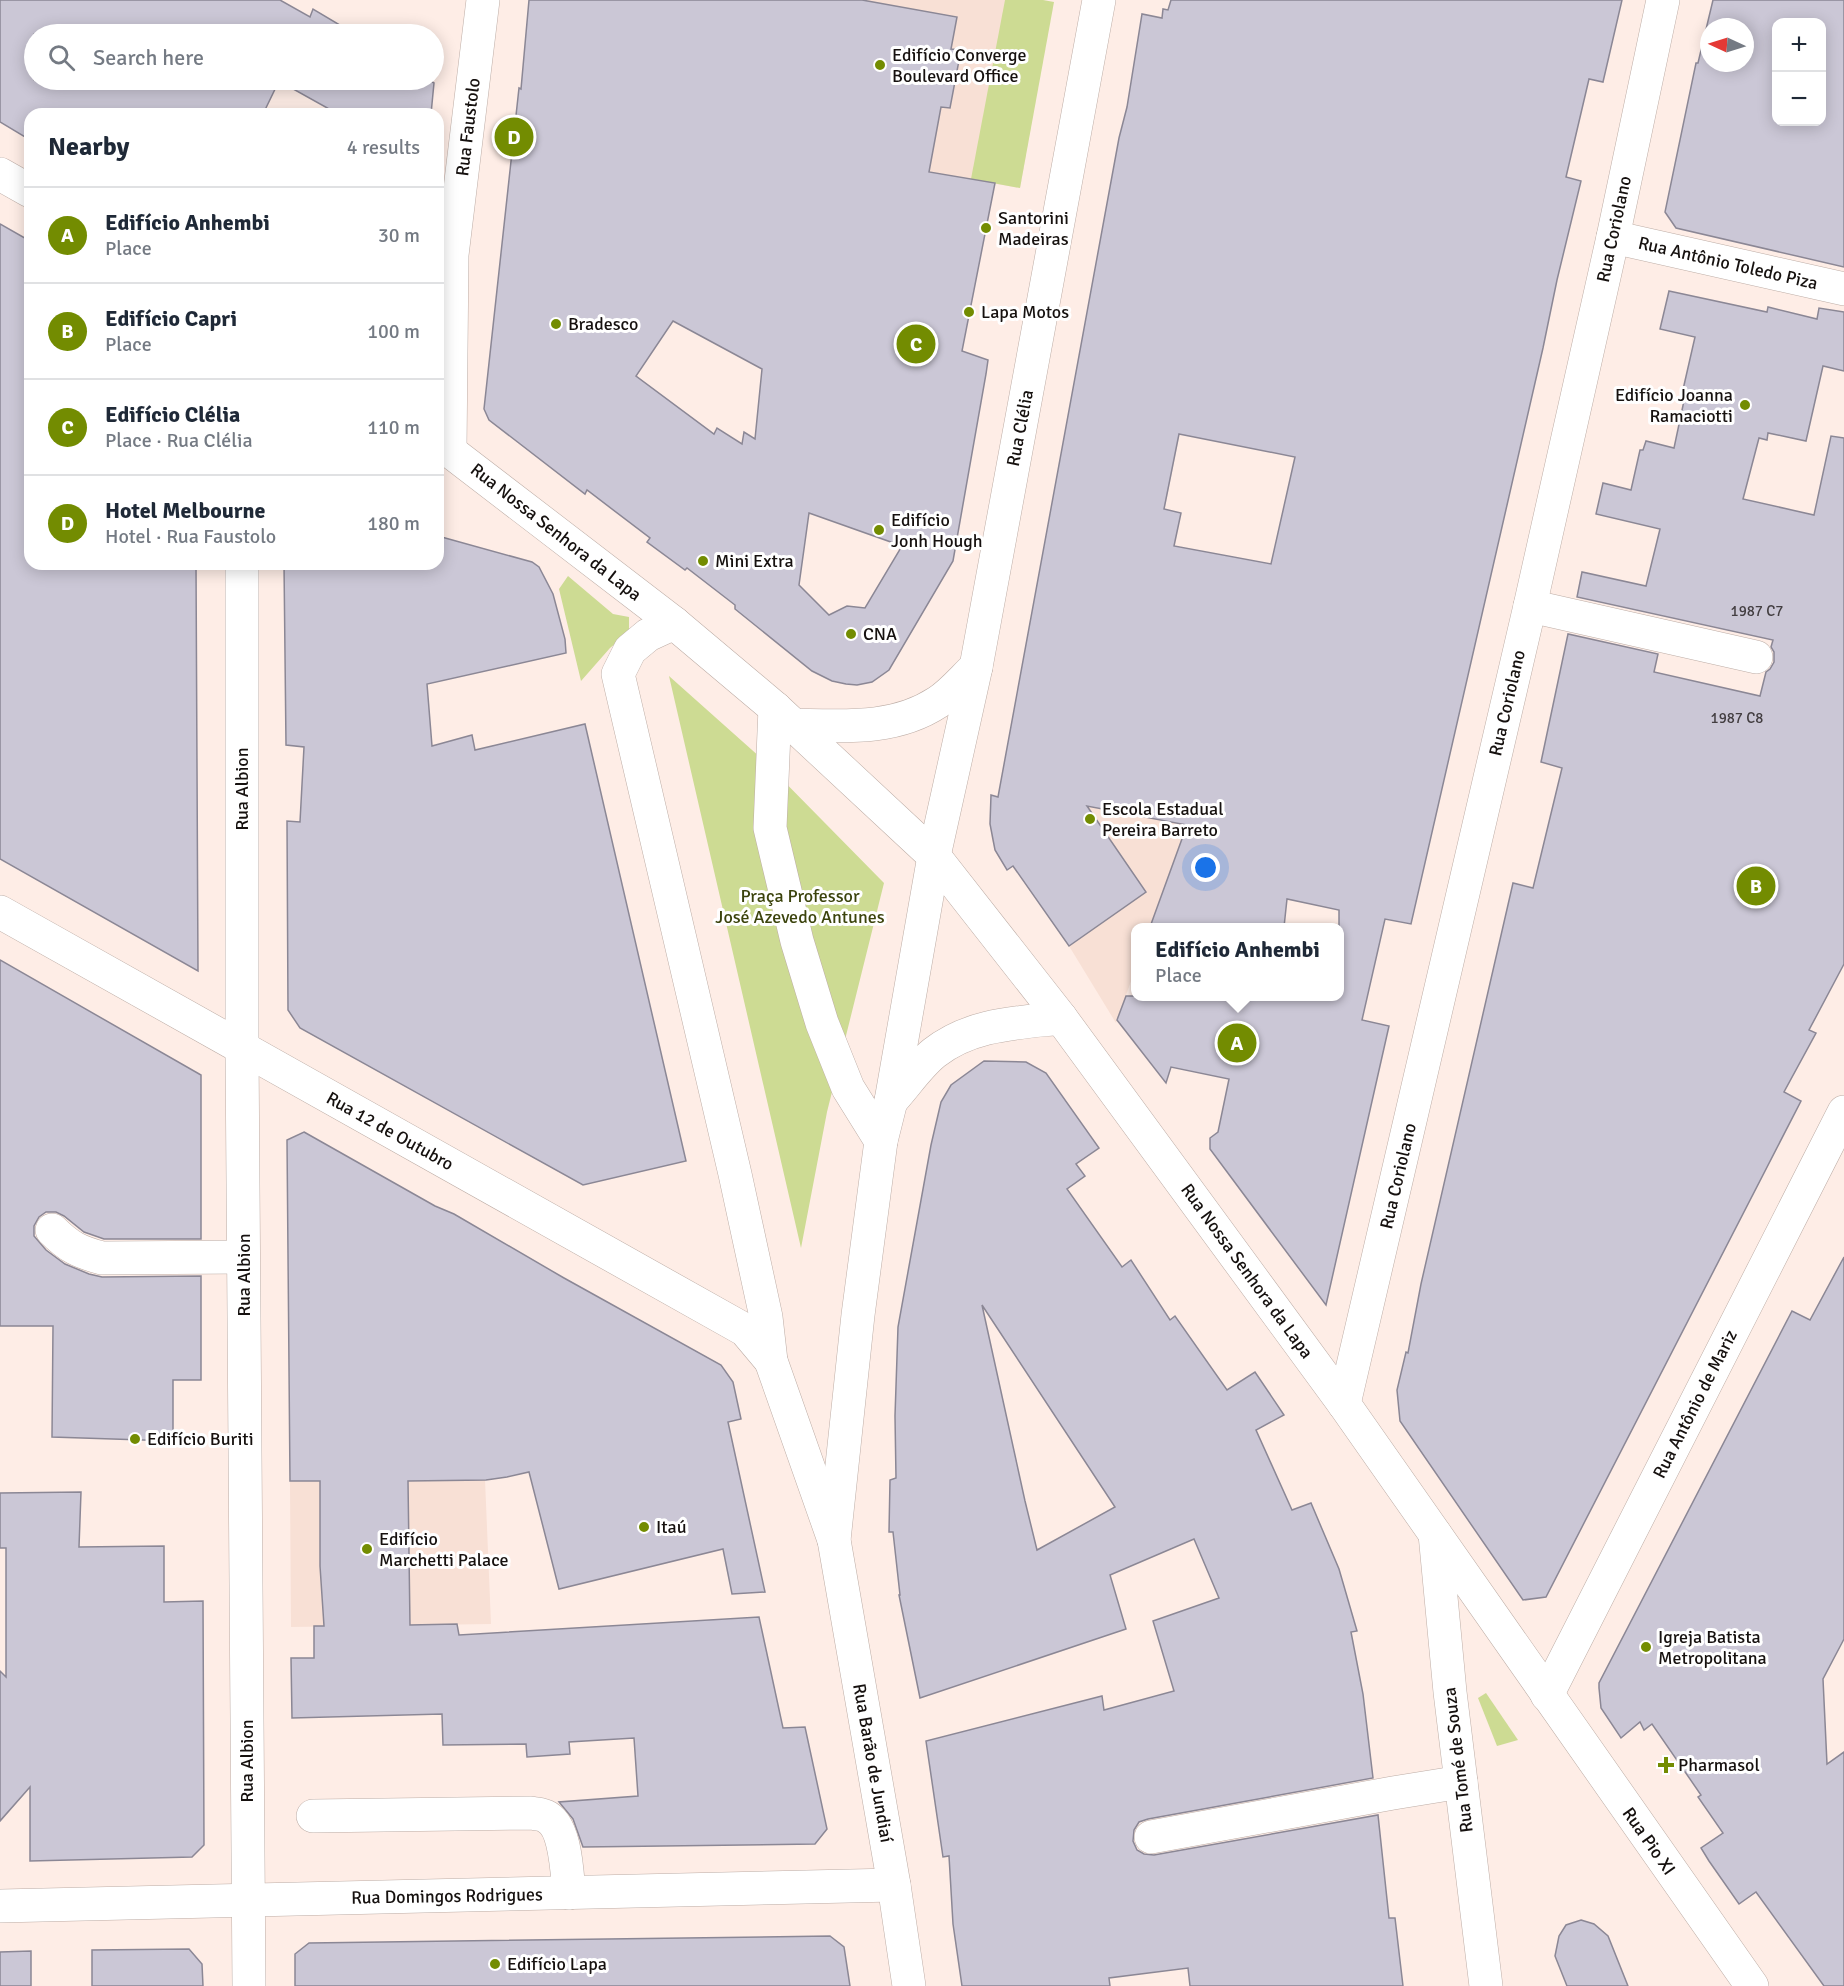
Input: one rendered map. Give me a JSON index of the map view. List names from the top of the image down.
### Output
{
  "streets": {
    "street": [
      "Rua Faustolo",
      "Rua Coriolano",
      "Rua Antônio Toledo Piza",
      "Rua Clélia",
      "Rua Nossa Senhora da Lapa",
      "Rua Albion",
      "Rua 12 de Outubro",
      "Rua Antônio de Mariz",
      "Rua Tomé de Souza",
      "Rua Barão de Jundiaí",
      "Rua Pio XI",
      "Rua Domingos Rodrigues"
    ]
  },
  "crossings": [
    ["Rua Faustolo", "Rua Nossa Senhora da Lapa"],
    ["Rua Coriolano", "Rua Antônio Toledo Piza"],
    ["Rua Coriolano", "Rua Nossa Senhora da Lapa"],
    ["Rua Clélia", "Rua Nossa Senhora da Lapa"],
    ["Rua Nossa Senhora da Lapa", "Rua Antônio de Mariz"],
    ["Rua Nossa Senhora da Lapa", "Rua Tomé de Souza"],
    ["Rua Nossa Senhora da Lapa", "Rua Pio XI"],
    ["Rua Albion", "Rua 12 de Outubro"],
    ["Rua Albion", "Rua Domingos Rodrigues"],
    ["Rua Antônio de Mariz", "Rua Pio XI"],
    ["Rua Barão de Jundiaí", "Rua Domingos Rodrigues"]
  ],
  "parks": ["Praça Professor José Azevedo Antunes"],
  "places": {
    "other": [
      "Edifício Converge Boulevard Office",
      "Santorini Madeiras",
      "Lapa Motos",
      "Bradesco",
      "Edifício Joanna Ramaciotti",
      "Edifício Jonh Hough",
      "Mini Extra",
      "CNA",
      "Escola Estadual Pereira Barreto",
      "Edifício Buriti",
      "Itaú",
      "Edifício Marchetti Palace",
      "Igreja Batista Metropolitana",
      "Edifício Lapa"
    ],
    "health": ["Pharmasol"]
  },
  "house_numbers": ["1987 C7", "1987 C8"],
  "north": "left",
  "page": {
    "map_buttons": ["+", "−"],
    "search": "Search here",
    "heading": ["Nearby", "4 results"],
    "pins": [
      "D",
      "C",
      "B",
      "A"
    ],
    "list": [
      {
        "mark": "A",
        "name": "Edifício Anhembi",
        "note": "Place",
        "value": "30 m"
      },
      {
        "mark": "B",
        "name": "Edifício Capri",
        "note": "Place",
        "value": "100 m"
      },
      {
        "mark": "C",
        "name": "Edifício Clélia",
        "note": "Place · Rua Clélia",
        "value": "110 m"
      },
      {
        "mark": "D",
        "name": "Hotel Melbourne",
        "note": "Hotel · Rua Faustolo",
        "value": "180 m"
      }
    ],
    "popup": ["Edifício Anhembi", "Place"]
  }
}
